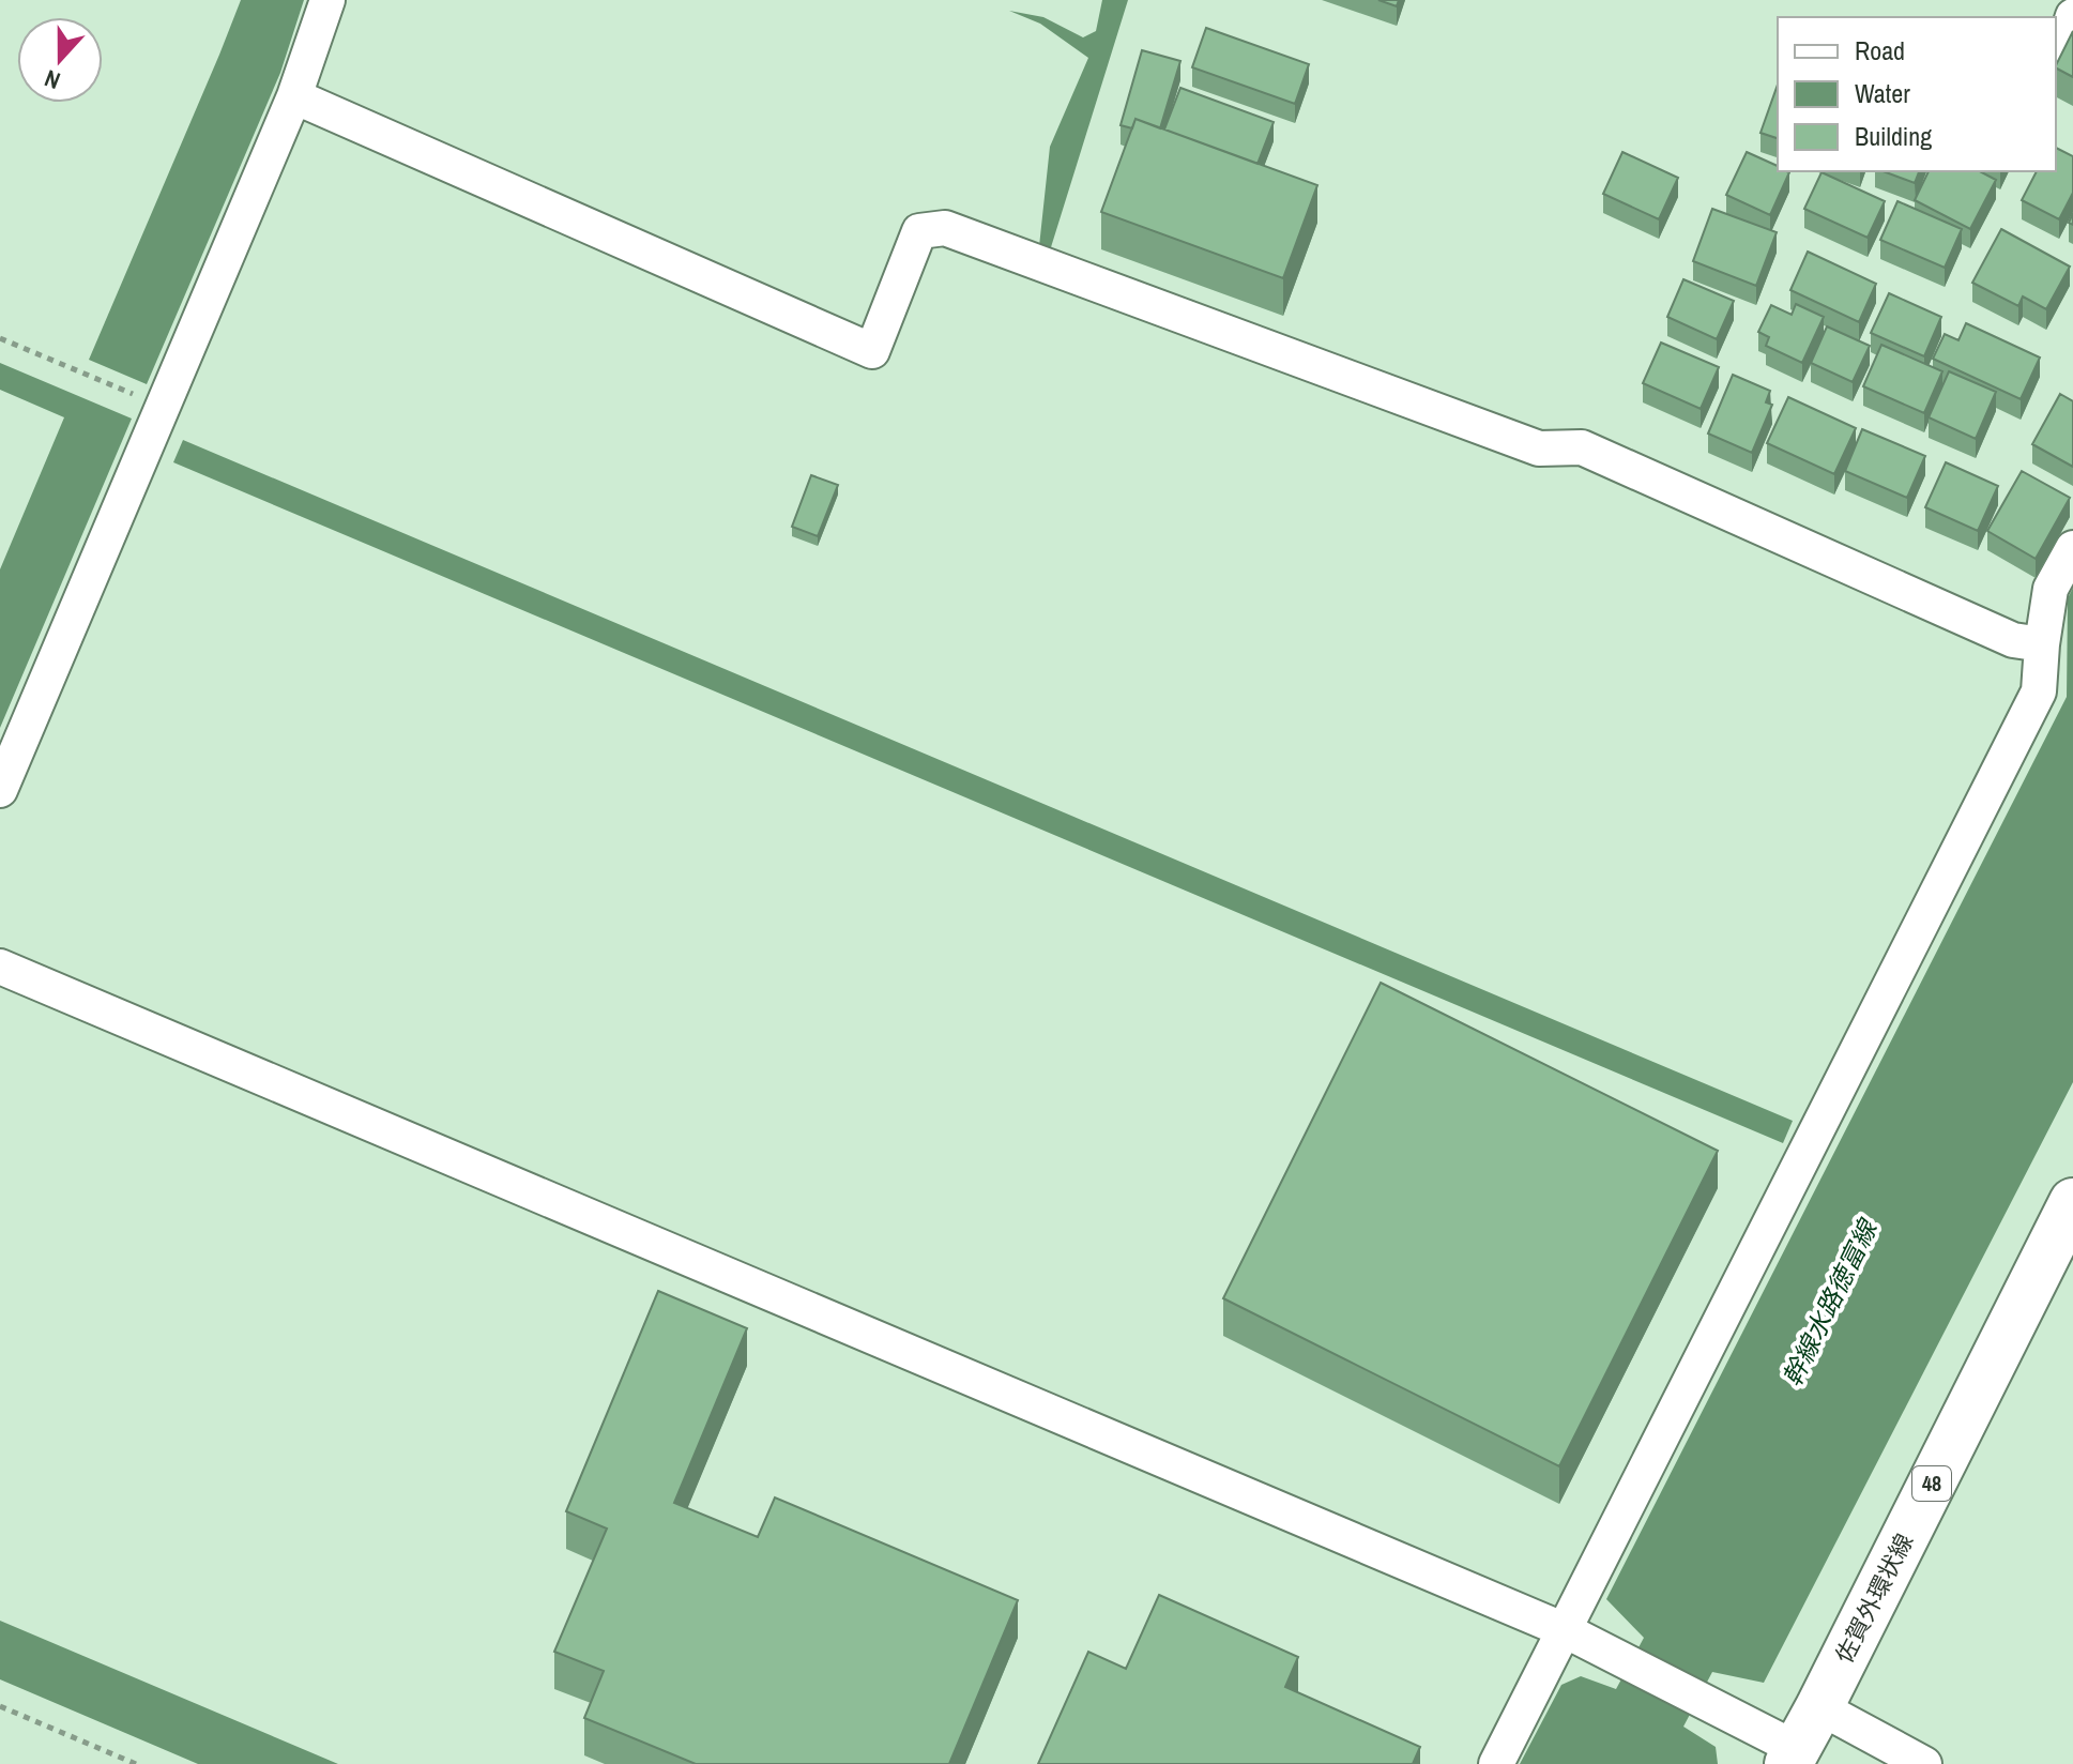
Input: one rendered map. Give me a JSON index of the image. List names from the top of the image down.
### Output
{
  "streets": {
    "main road": ["48", "佐賀外環状線"]
  },
  "water": ["幹線水路徳富線"],
  "legend": ["Road", "Water", "Building"],
  "north": "bottom"
}
